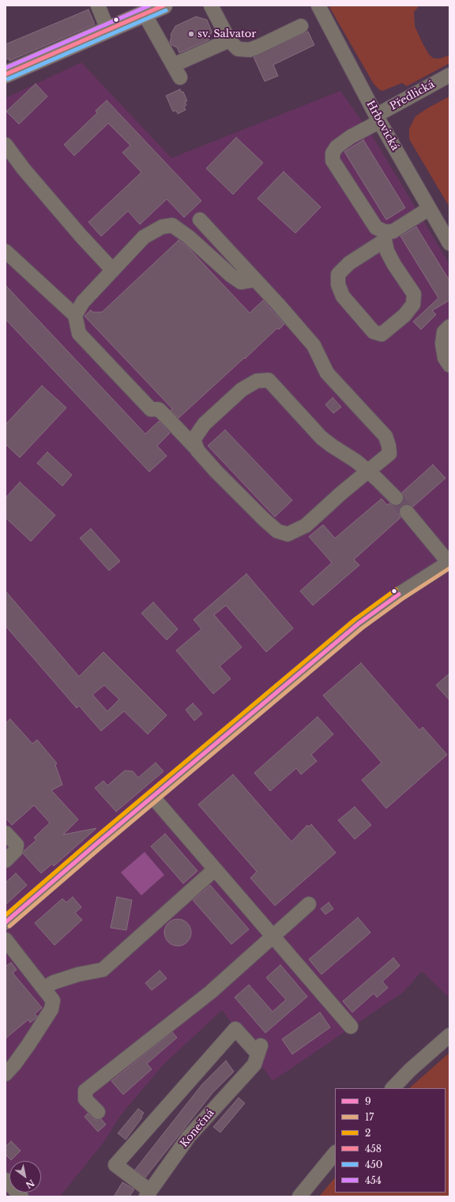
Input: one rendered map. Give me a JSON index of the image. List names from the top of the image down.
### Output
{
  "streets": {
    "street": ["Předlická", "Hrbovická", "Konečná"]
  },
  "crossings": [
    ["Předlická", "Hrbovická"]
  ],
  "places": ["sv. Salvator"],
  "lines": [
    "transit line 458",
    "transit line 454",
    "transit line 450",
    "transit line 17",
    "transit line 2",
    "transit line 9"
  ],
  "legend": [
    "9",
    "17",
    "2",
    "458",
    "450",
    "454"
  ],
  "north": "bottom right"
}
